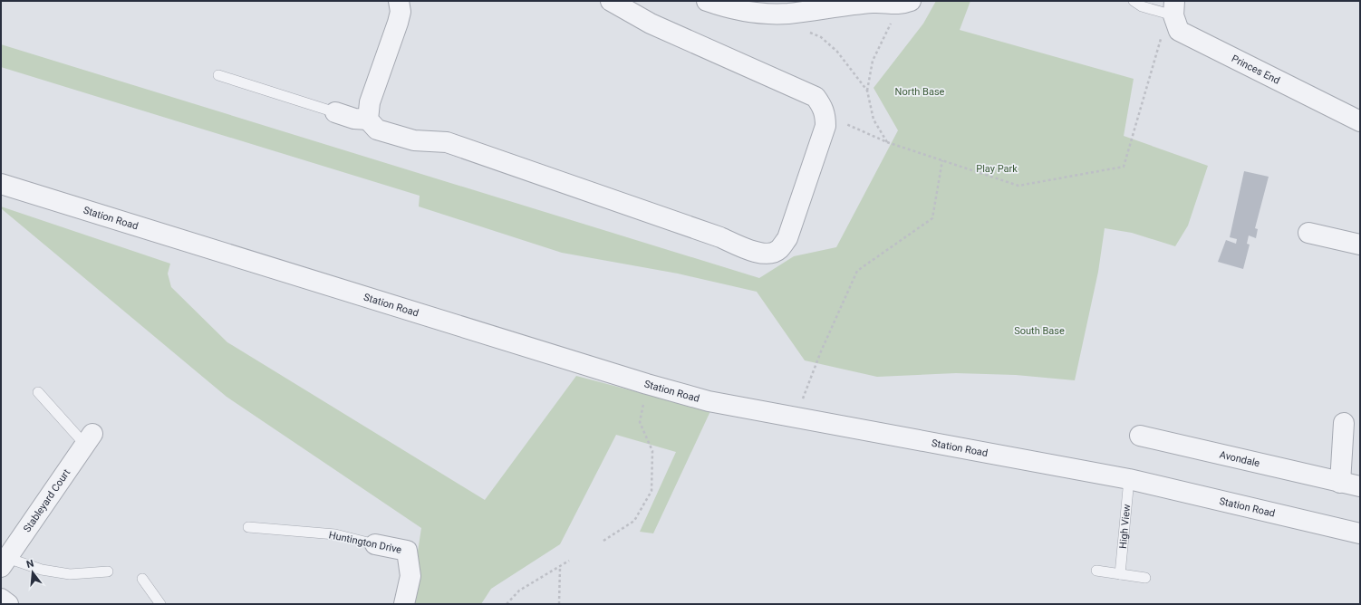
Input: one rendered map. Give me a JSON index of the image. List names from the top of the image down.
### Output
{
  "streets": {
    "street": [
      "Princes End",
      "Station Road",
      "Avondale",
      "Stableyard Court",
      "Huntington Drive"
    ],
    "lane": ["High View"]
  },
  "crossings": [
    ["Station Road", "High View"]
  ],
  "parks": ["North Base", "Play Park", "South Base"],
  "north": "top"
}
